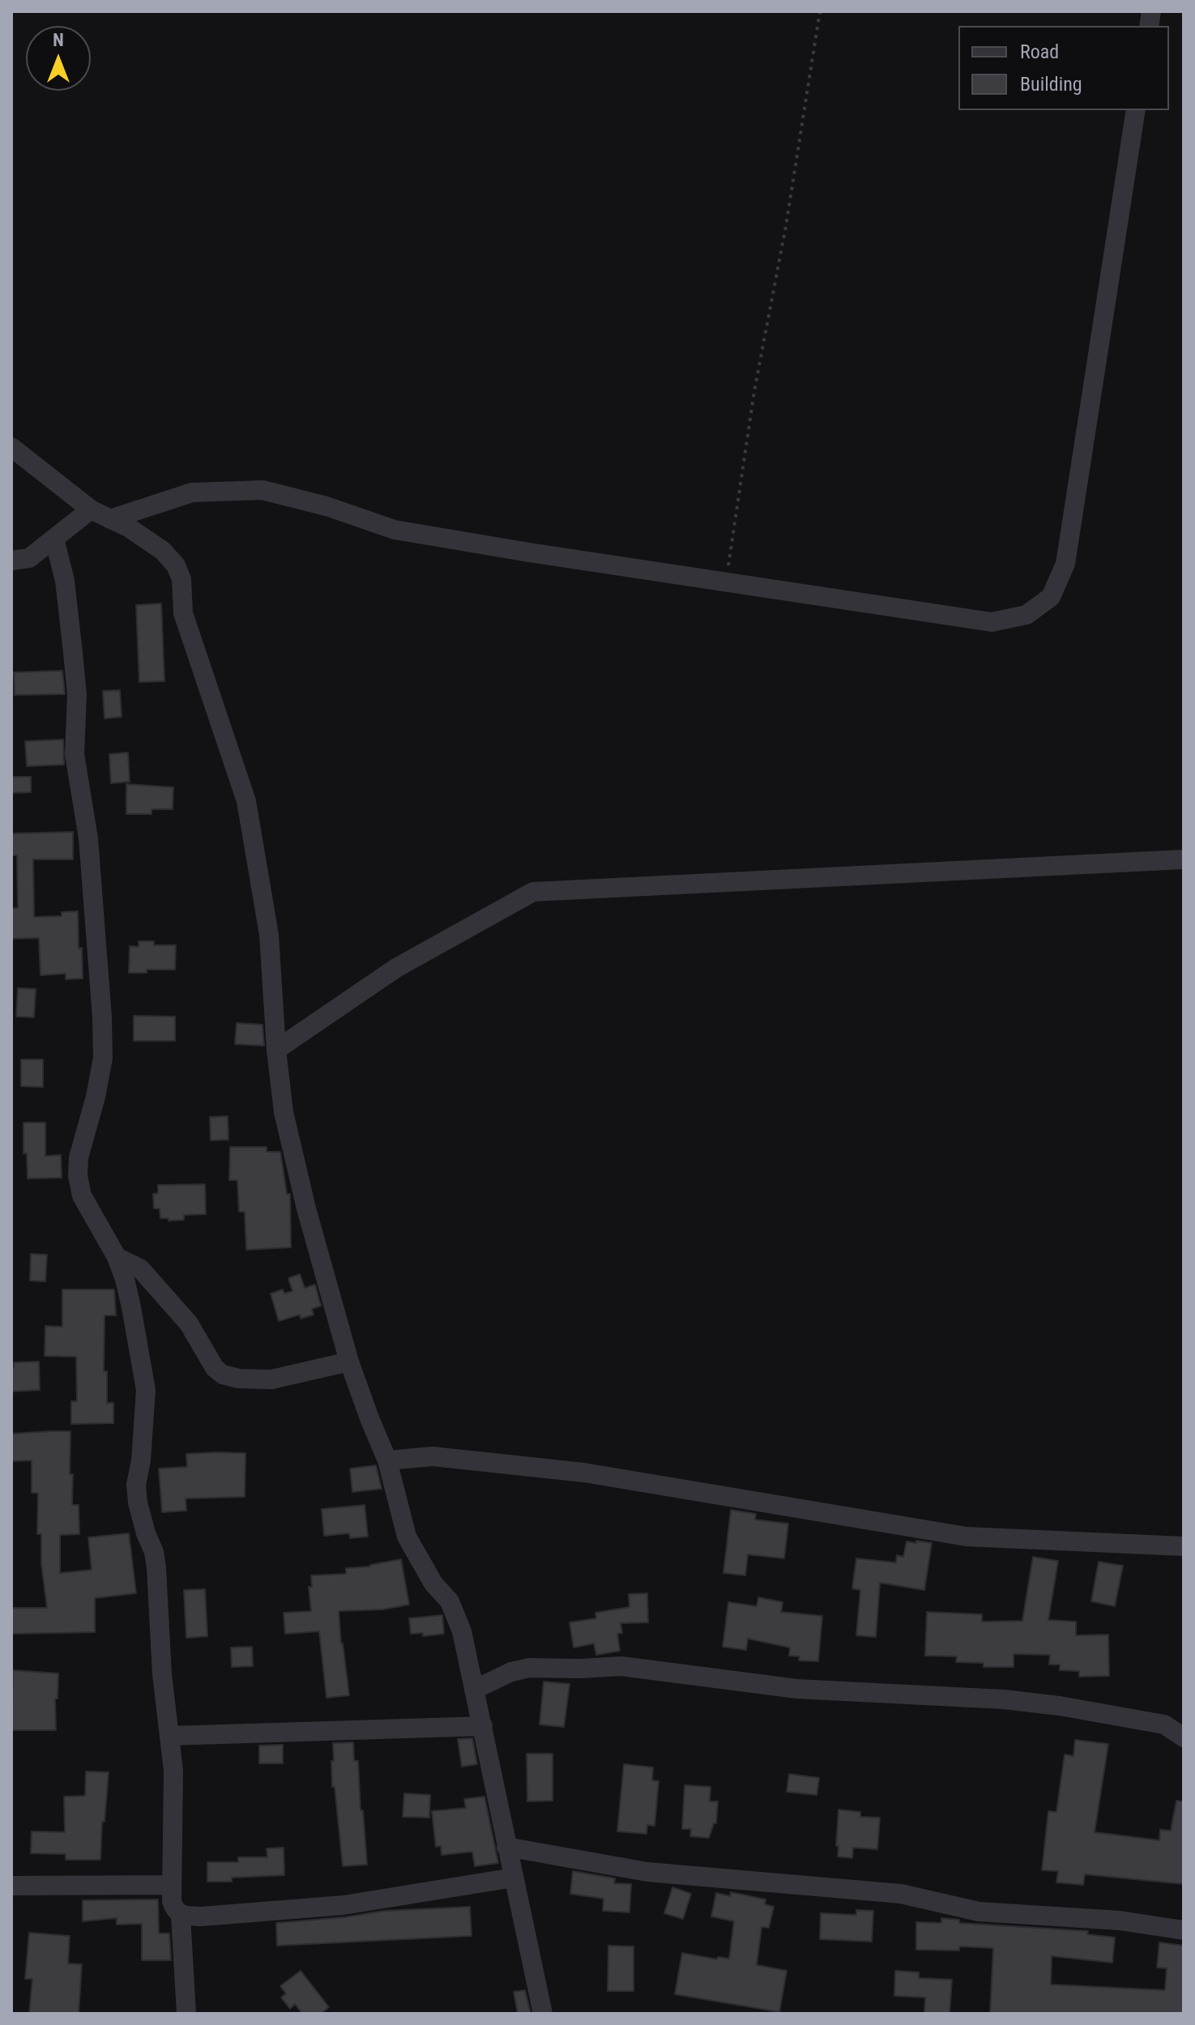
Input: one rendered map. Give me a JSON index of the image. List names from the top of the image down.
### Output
{
  "legend": ["Road", "Building"],
  "north": "top"
}
